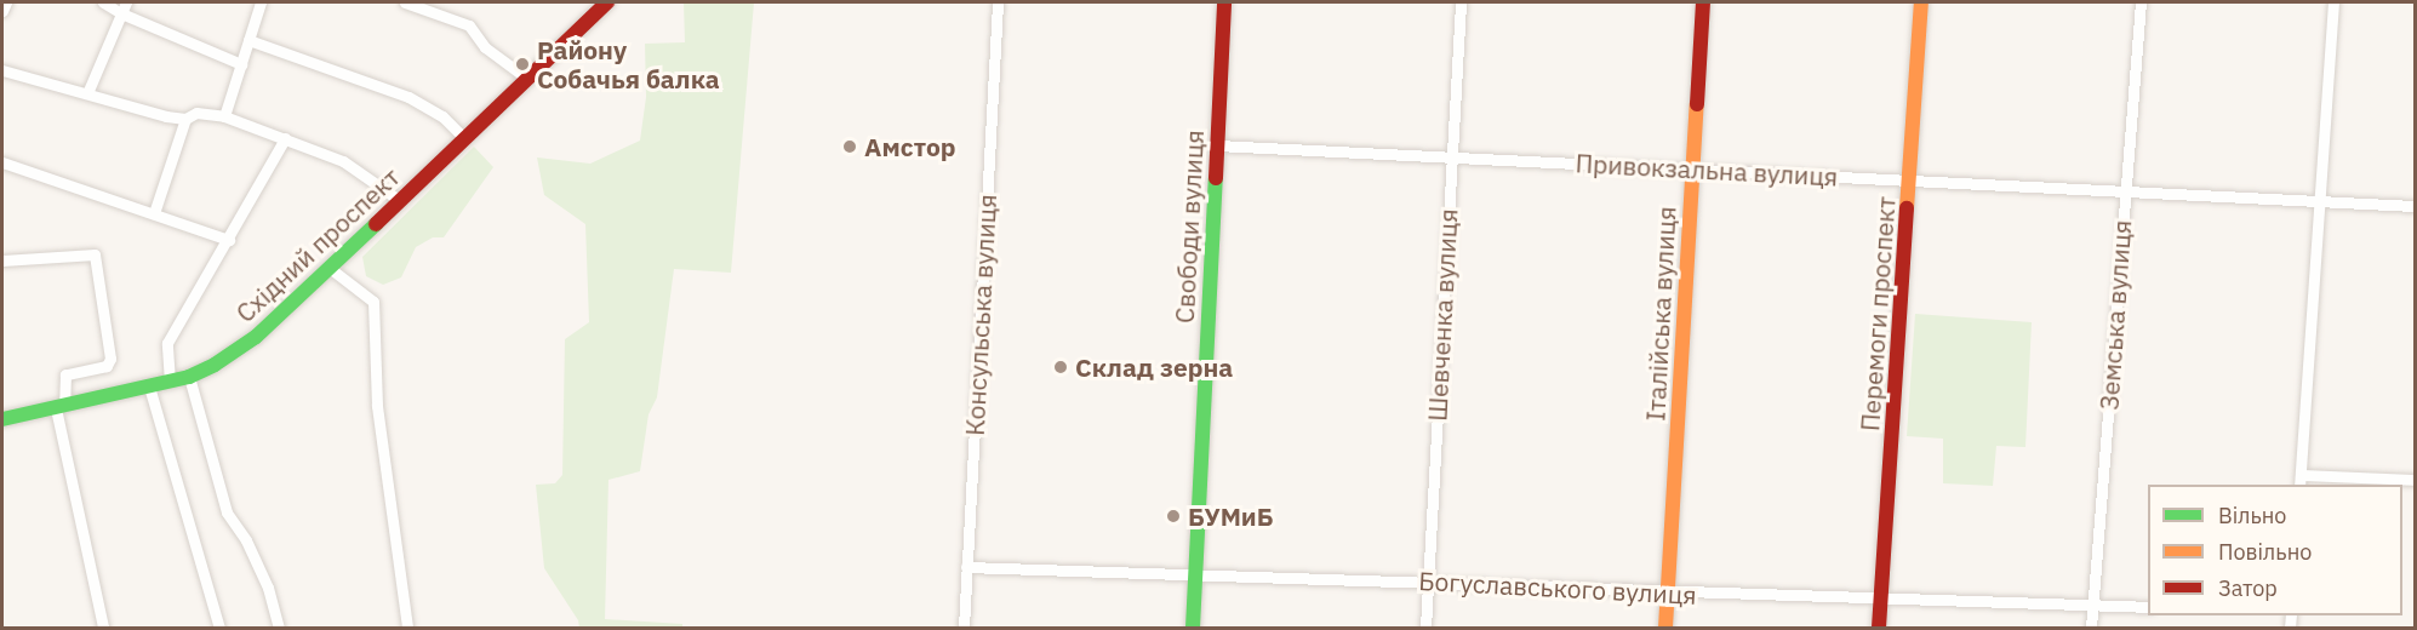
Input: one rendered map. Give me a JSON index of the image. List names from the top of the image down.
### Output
{
  "streets": {
    "main road": [
      "Свободи вулиця",
      "Східний проспект",
      "Італійська вулиця",
      "Перемоги проспект"
    ],
    "street": [
      "Привокзальна вулиця",
      "Консульська вулиця",
      "Шевченка вулиця",
      "Земська вулиця",
      "Богуславського вулиця"
    ]
  },
  "crossings": [
    ["Привокзальна вулиця", "Свободи вулиця"],
    ["Привокзальна вулиця", "Італійська вулиця"],
    ["Привокзальна вулиця", "Перемоги проспект"],
    ["Привокзальна вулиця", "Шевченка вулиця"],
    ["Привокзальна вулиця", "Земська вулиця"],
    ["Свободи вулиця", "Богуславського вулиця"],
    ["Італійська вулиця", "Богуславського вулиця"],
    ["Перемоги проспект", "Богуславського вулиця"],
    ["Консульська вулиця", "Богуславського вулиця"],
    ["Шевченка вулиця", "Богуславського вулиця"],
    ["Земська вулиця", "Богуславського вулиця"]
  ],
  "places": [
    "Району Собачья балка",
    "Амстор",
    "Склад зерна",
    "БУМиБ"
  ],
  "legend": ["Вільно", "Повільно", "Затор"]
}
